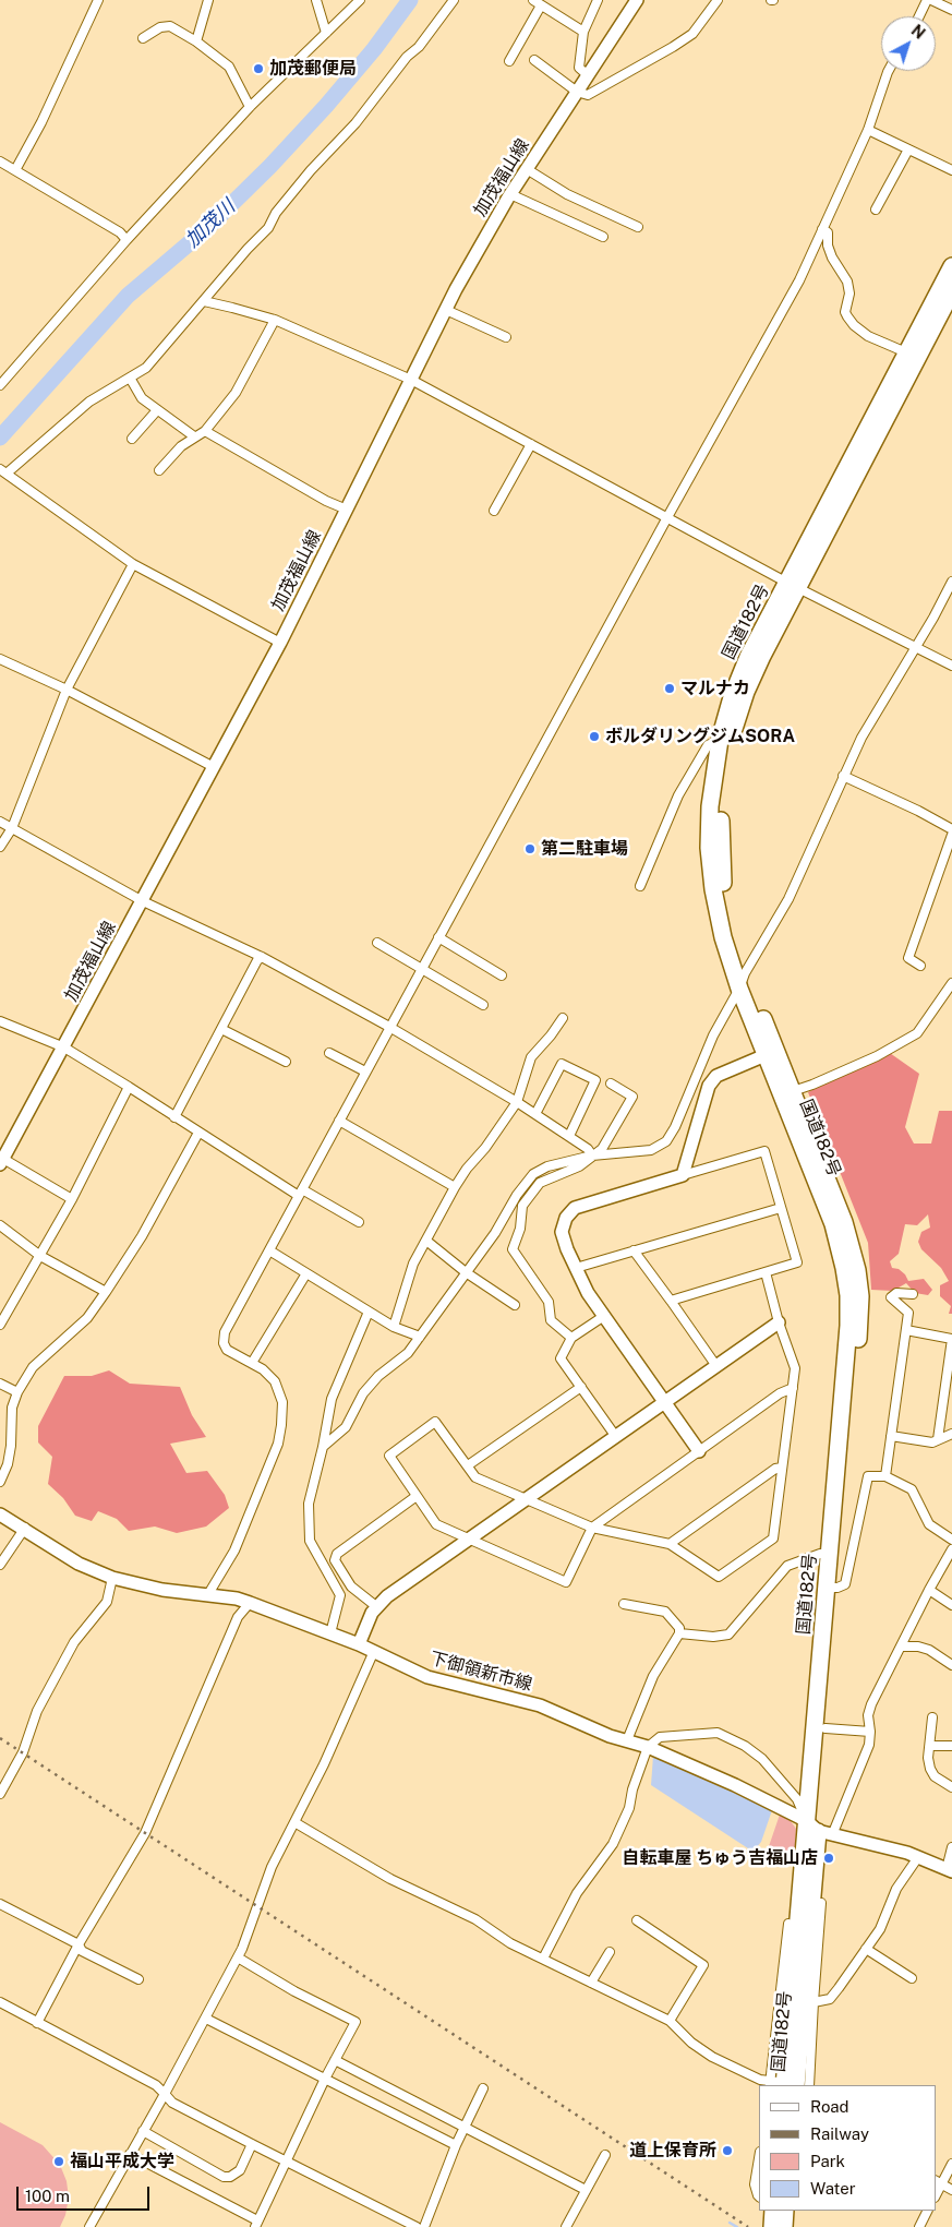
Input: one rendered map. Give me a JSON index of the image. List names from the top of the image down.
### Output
{
  "streets": {
    "highway": ["国道182号"],
    "main road": ["加茂福山線", "下御領新市線"]
  },
  "crossings": [
    ["国道182号", "下御領新市線"]
  ],
  "water": ["加茂川"],
  "places": [
    "加茂郵便局",
    "マルナカ",
    "ボルダリングジムSORA",
    "第二駐車場",
    "自転車屋 ちゅう吉福山店",
    "道上保育所",
    "福山平成大学"
  ],
  "legend": [
    "Road",
    "Railway",
    "Park",
    "Water"
  ],
  "scale_bar": "100 m",
  "north": "top right"
}
